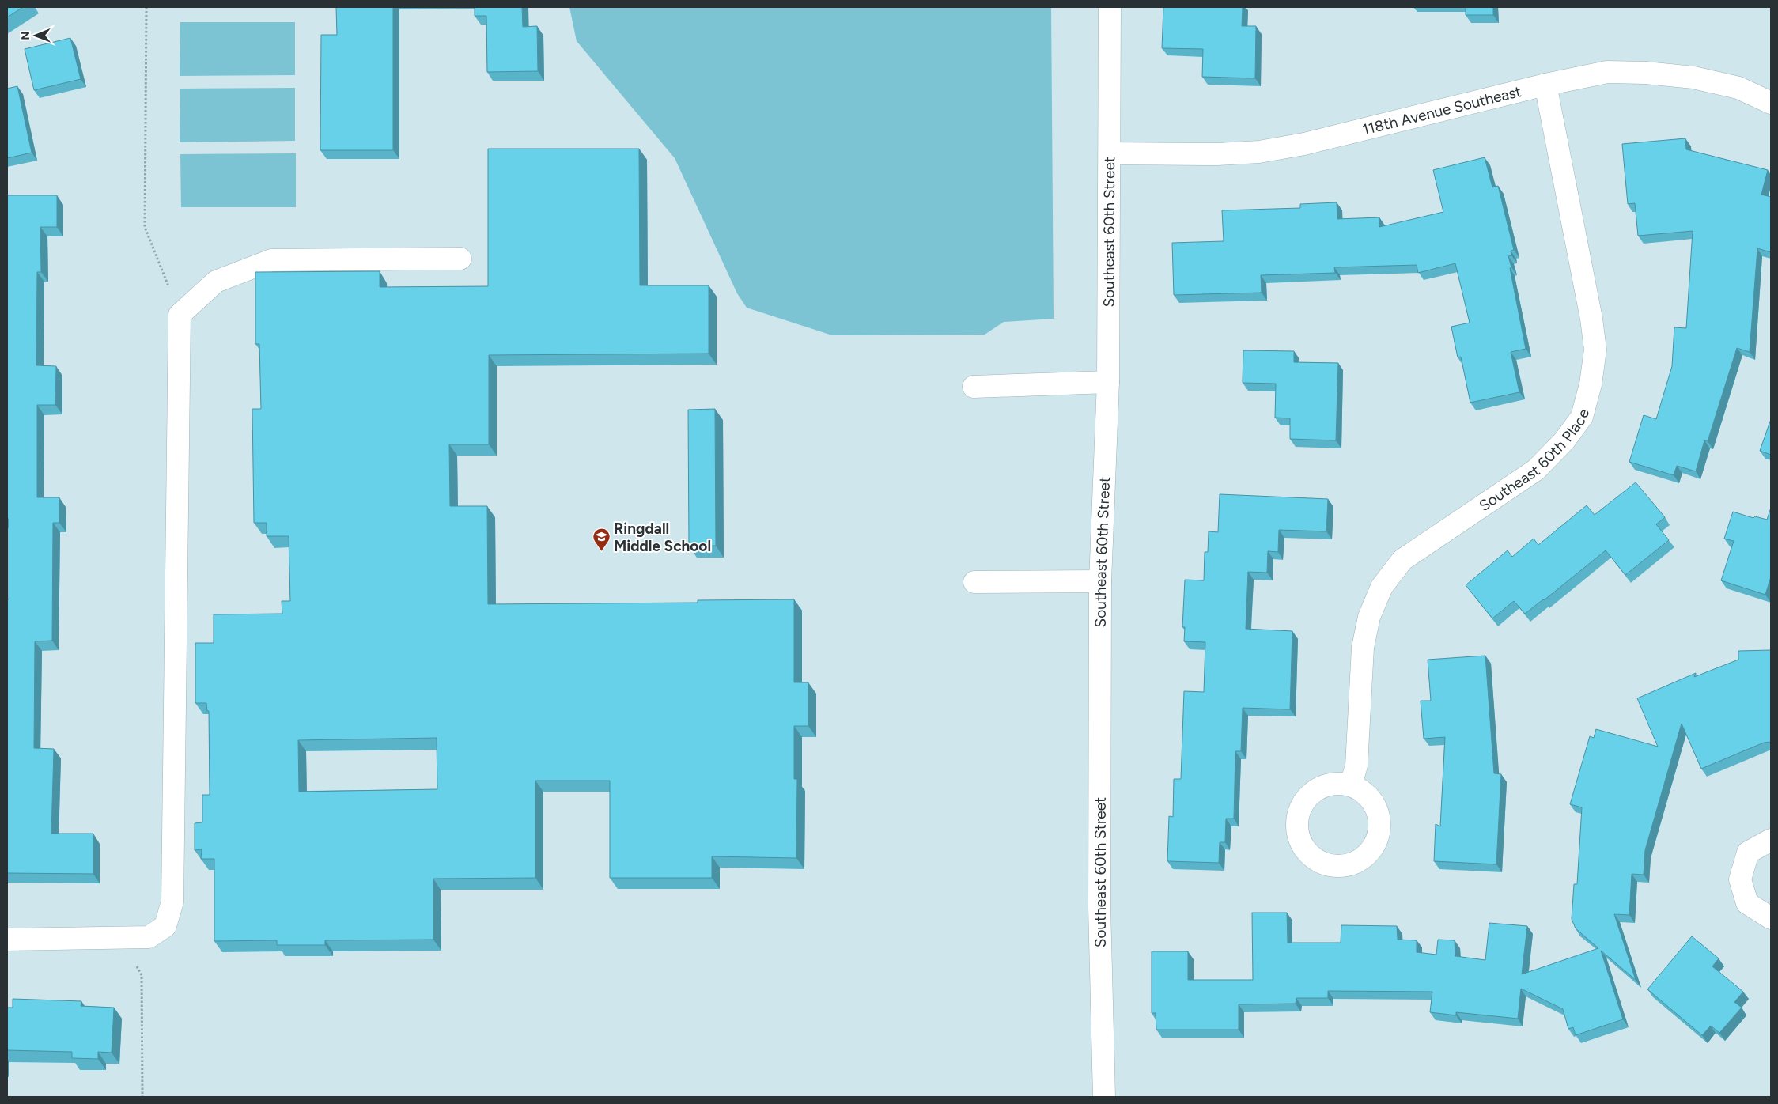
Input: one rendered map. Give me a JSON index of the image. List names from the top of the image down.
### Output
{
  "streets": {
    "street": ["118th Avenue Southeast", "Southeast 60th Street", "Southeast 60th Place"]
  },
  "crossings": [
    ["118th Avenue Southeast", "Southeast 60th Street"],
    ["118th Avenue Southeast", "Southeast 60th Place"]
  ],
  "places": {
    "school or university": ["Ringdall Middle School"]
  },
  "north": "left"
}
